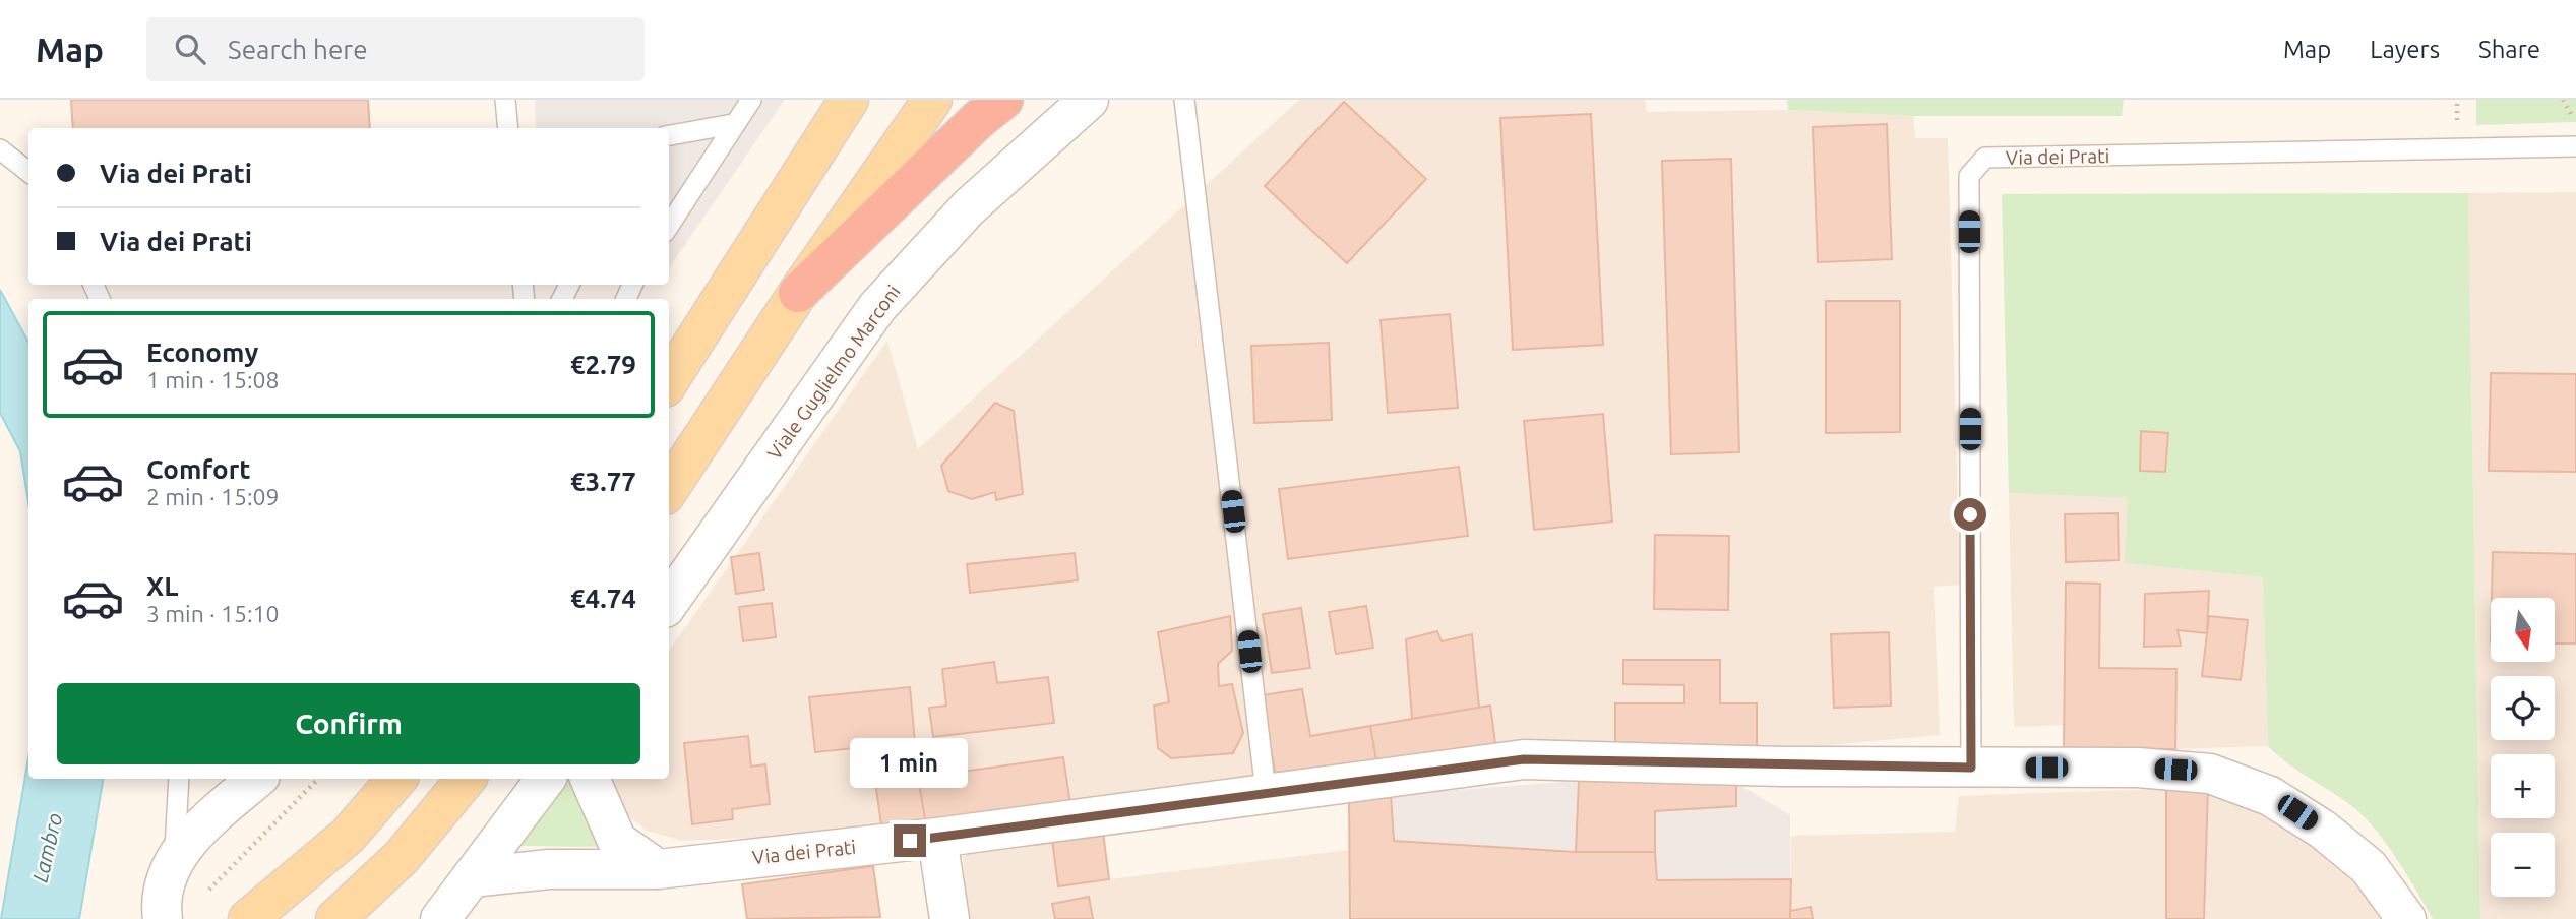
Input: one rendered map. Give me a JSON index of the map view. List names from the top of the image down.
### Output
{
  "streets": {
    "street": ["Via dei Prati", "Viale Guglielmo Marconi"]
  },
  "water": ["Lambro"],
  "north": "bottom",
  "page": {
    "header": "Map",
    "search": "Search here",
    "nav": ["Map", "Layers", "Share"],
    "banner": ["Via dei Prati", "Via dei Prati"],
    "list": [
      {
        "name": "Economy",
        "note": "1 min · 15:08",
        "value": "€2.79"
      },
      {
        "name": "Comfort",
        "note": "2 min · 15:09",
        "value": "€3.77"
      },
      {
        "name": "XL",
        "note": "3 min · 15:10",
        "value": "€4.74"
      }
    ],
    "map_buttons": ["+", "−"],
    "buttons": "Confirm",
    "bubble": "1 min"
  }
}
